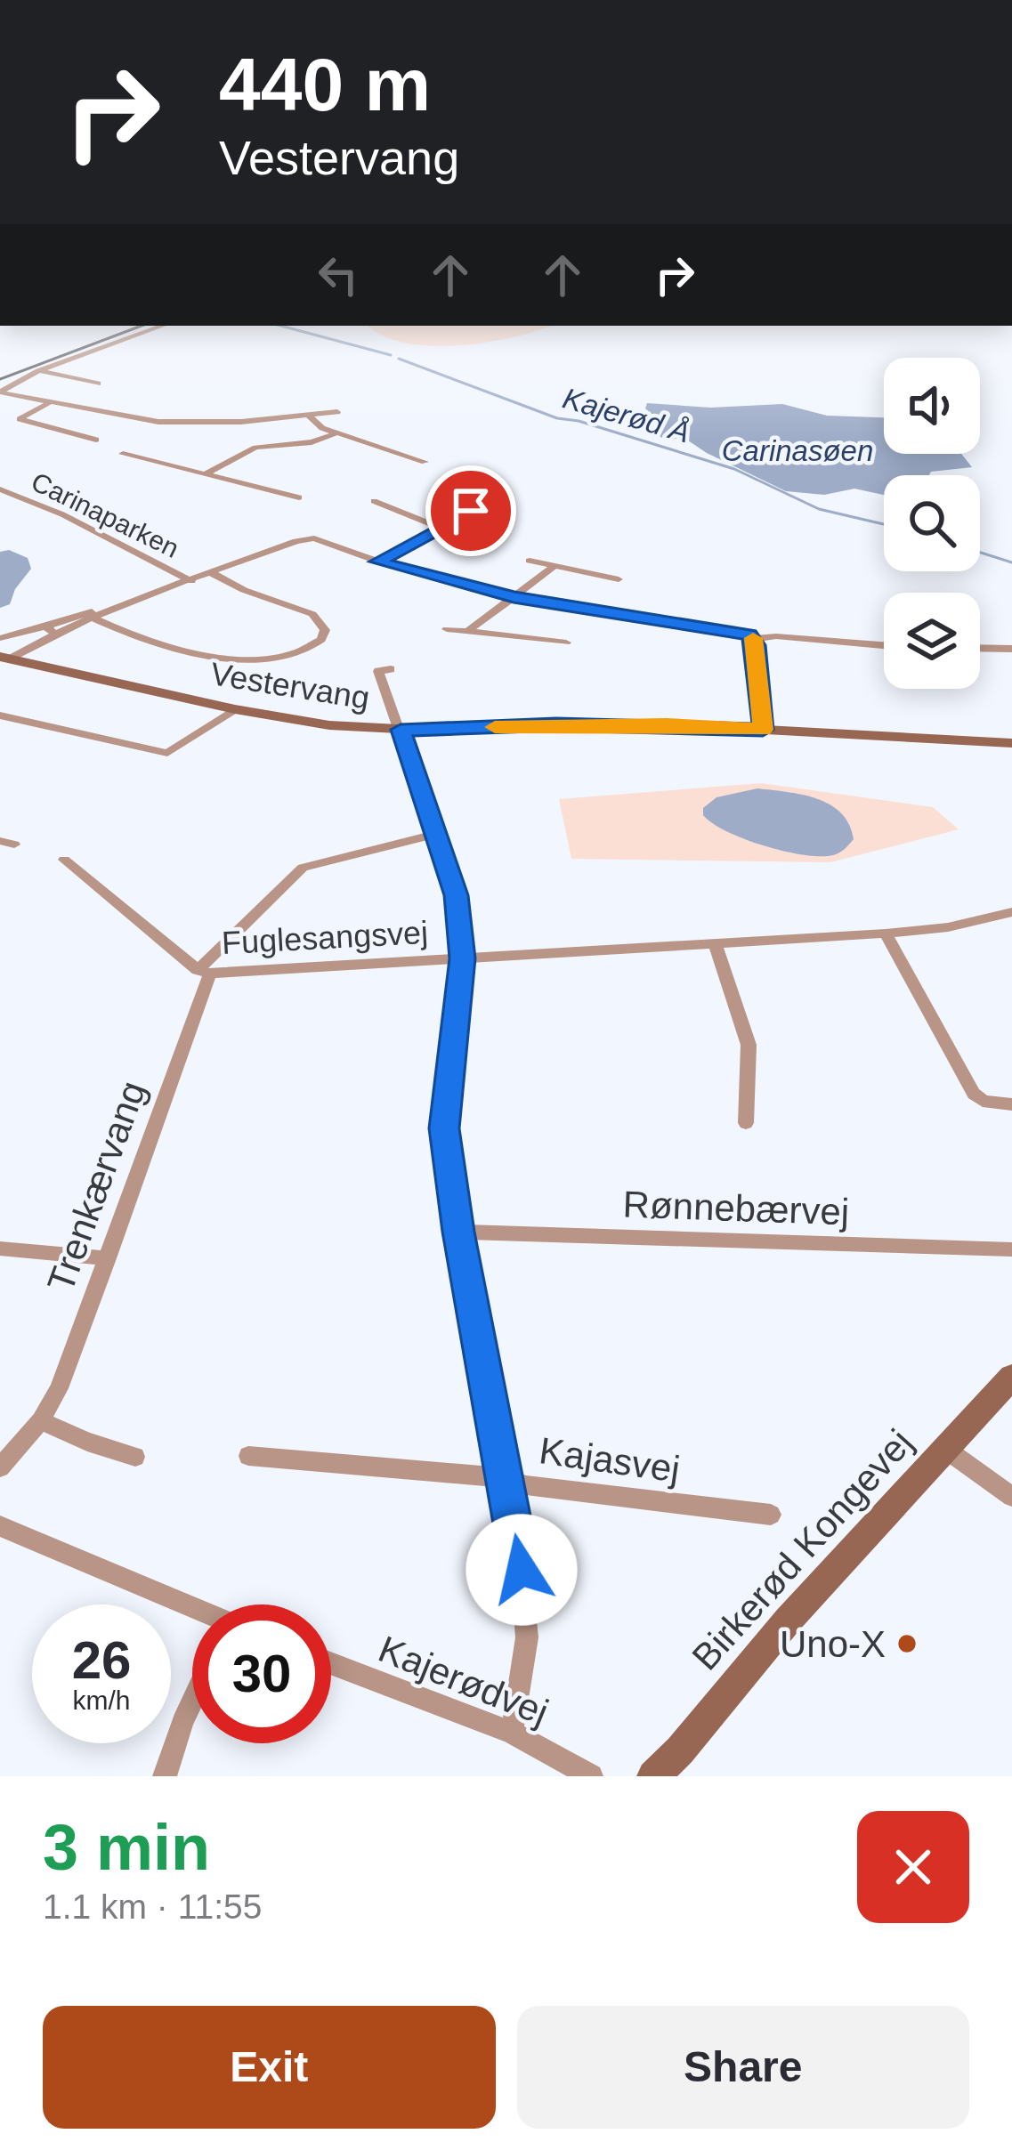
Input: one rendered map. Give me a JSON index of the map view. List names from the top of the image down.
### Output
{
  "streets": {
    "street": [
      "Carinaparken",
      "Vestervang",
      "Fuglesangsvej",
      "Trenkærvang",
      "Rønnebærvej",
      "Kajasvej",
      "Birkerød Kongevej",
      "Kajerødvej"
    ]
  },
  "crossings": [
    ["Carinaparken", "Vestervang"],
    ["Fuglesangsvej", "Trenkærvang"]
  ],
  "water": ["Kajerød Å", "Carinasøen"],
  "places": ["Uno-X"],
  "page": {
    "turn": ["440 m", "Vestervang"],
    "speed": "26 km/h",
    "limit": "30",
    "heading": ["3 min", "1.1 km · 11:55"],
    "buttons": ["Exit", "Share"]
  }
}
